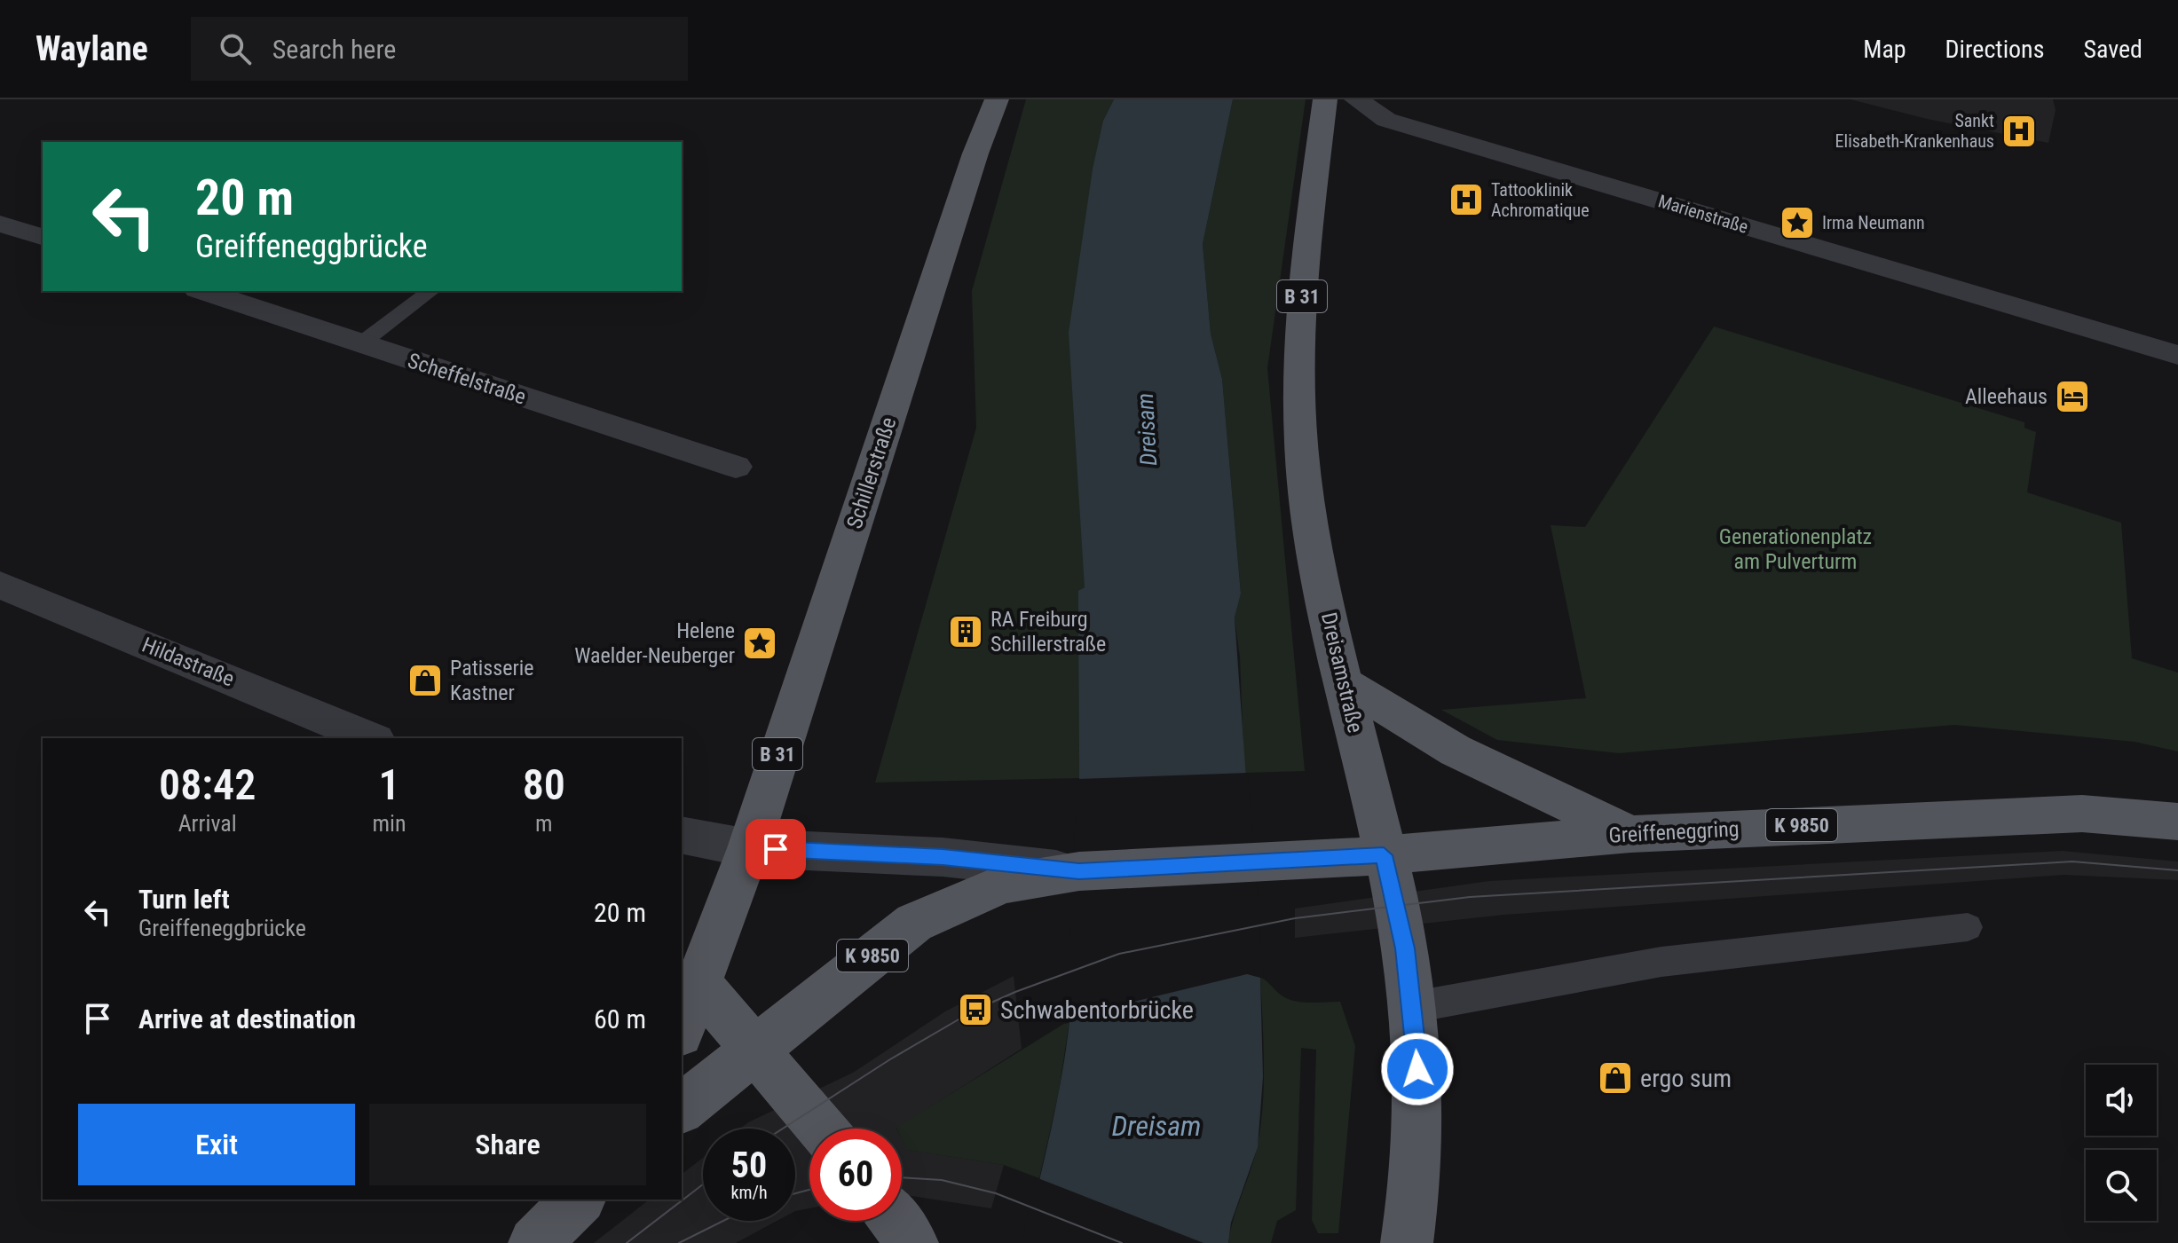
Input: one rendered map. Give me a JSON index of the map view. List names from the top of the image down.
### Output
{
  "streets": {
    "main road": [
      "B 31",
      "Schillerstraße",
      "Dreisamstraße",
      "K 9850",
      "Greiffeneggring"
    ],
    "street": ["Marienstraße", "Scheffelstraße", "Hildastraße"]
  },
  "crossings": [
    ["B 31", "Schillerstraße"],
    ["Dreisamstraße", "K 9850"],
    ["Dreisamstraße", "Greiffeneggring"],
    ["K 9850", "Greiffeneggring"]
  ],
  "water": ["Dreisam"],
  "parks": ["Generationenplatz am Pulverturm"],
  "places": {
    "hospital": ["Sankt Elisabeth-Krankenhaus", "Tattooklinik Achromatique"],
    "place": ["Irma Neumann", "Helene Waelder-Neuberger"],
    "hotel": ["Alleehaus"],
    "building": ["RA Freiburg Schillerstraße"],
    "shop": ["Patisserie Kastner", "ergo sum"],
    "bus stop": ["Schwabentorbrücke"]
  },
  "page": {
    "header": "Waylane",
    "search": "Search here",
    "nav": ["Map", "Directions", "Saved"],
    "turn": ["20 m", "Greiffeneggbrücke"],
    "eta": [
      "08:42",
      "Arrival",
      "1",
      "min",
      "80",
      "m"
    ],
    "list": [
      {
        "name": "Turn left",
        "note": "Greiffeneggbrücke",
        "value": "20 m"
      },
      {
        "name": "Arrive at destination",
        "value": "60 m"
      }
    ],
    "buttons": ["Exit", "Share"],
    "speed": "50 km/h",
    "limit": "60"
  }
}
